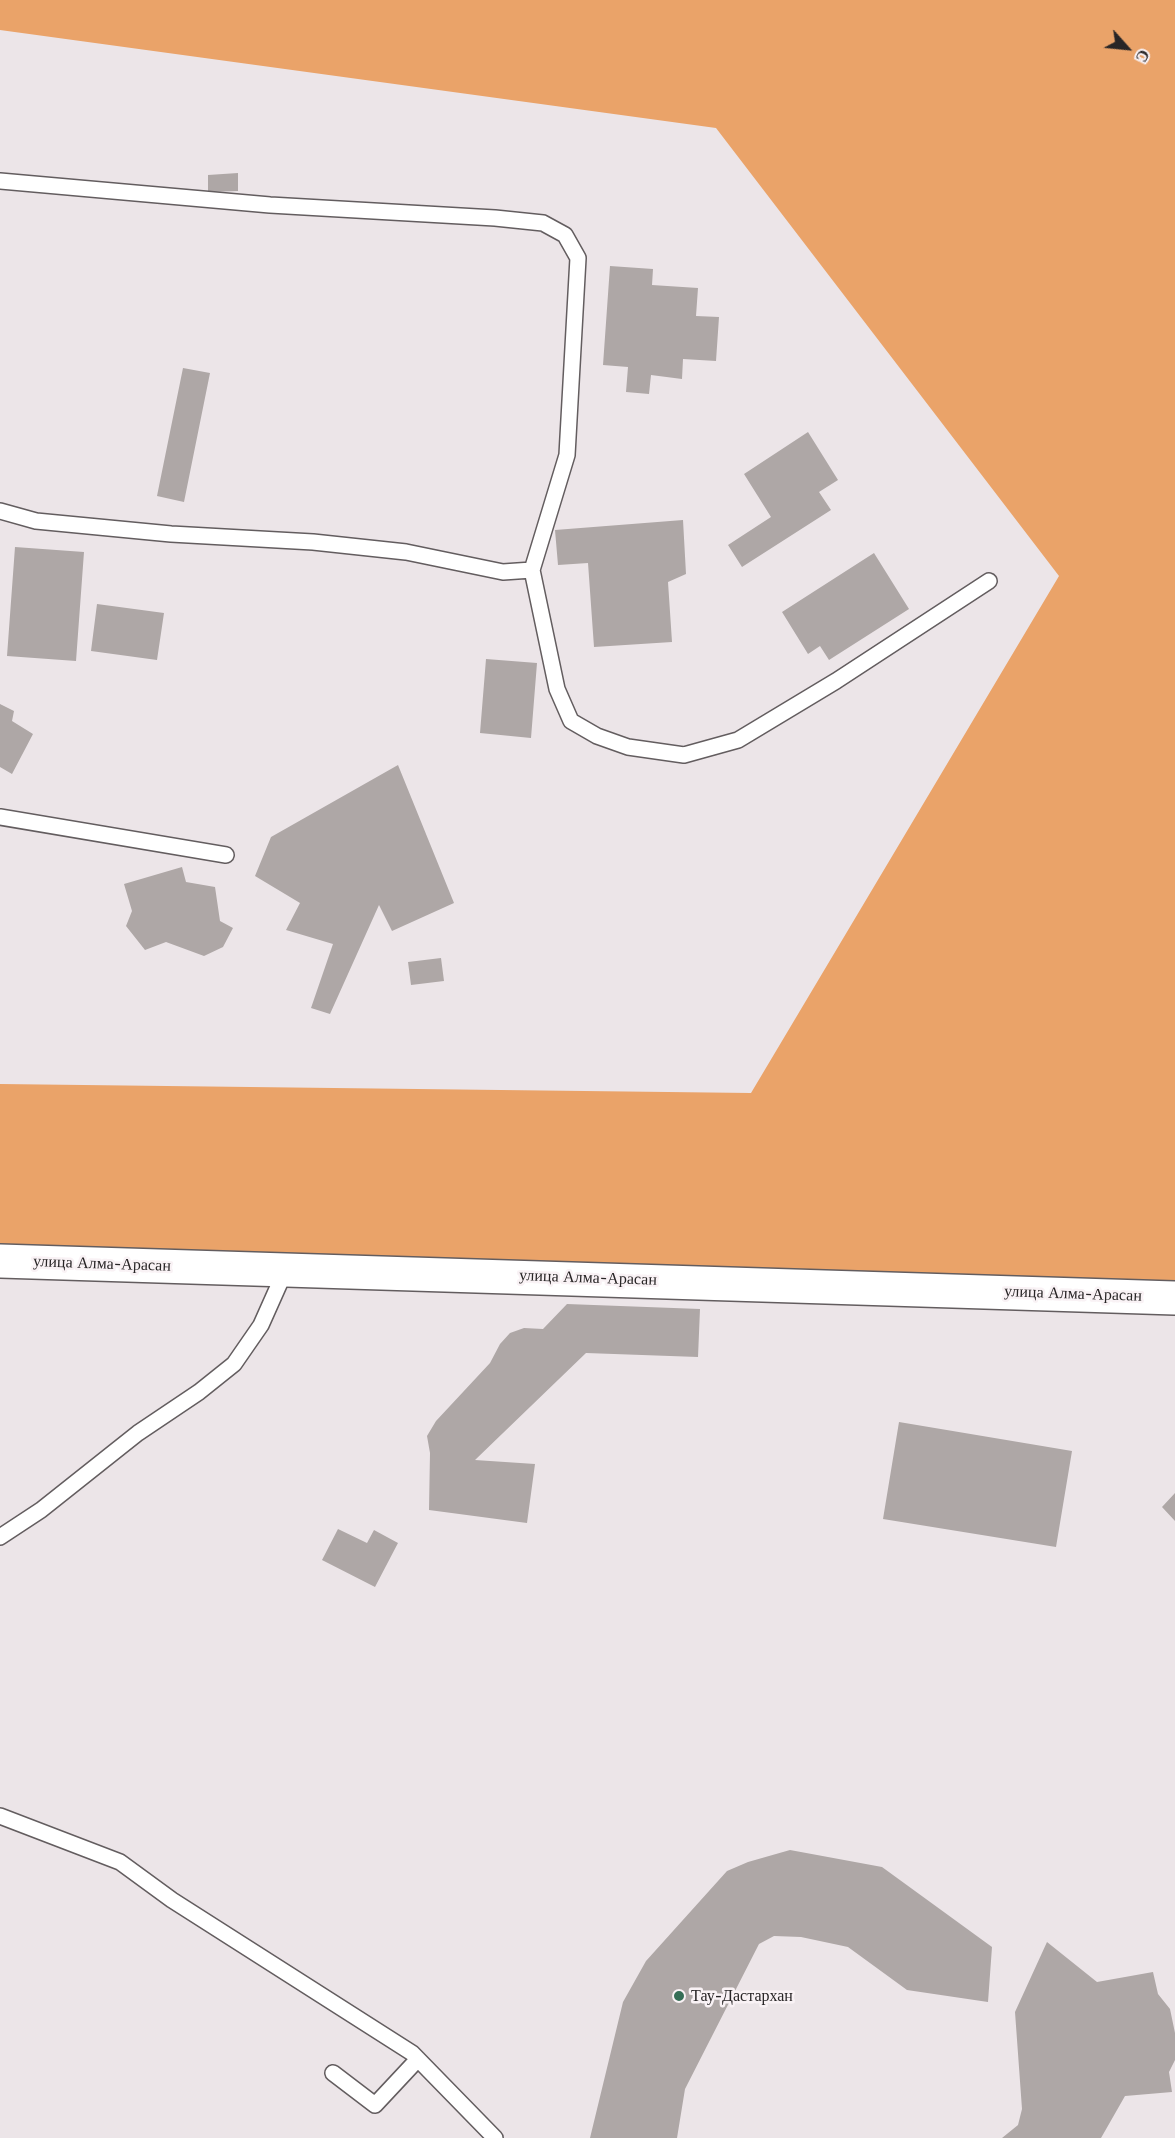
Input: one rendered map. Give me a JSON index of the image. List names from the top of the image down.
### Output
{
  "streets": {
    "main road": ["улица Алма-Арасан"]
  },
  "places": ["Тау-Дастархан"],
  "north": "bottom right"
}
